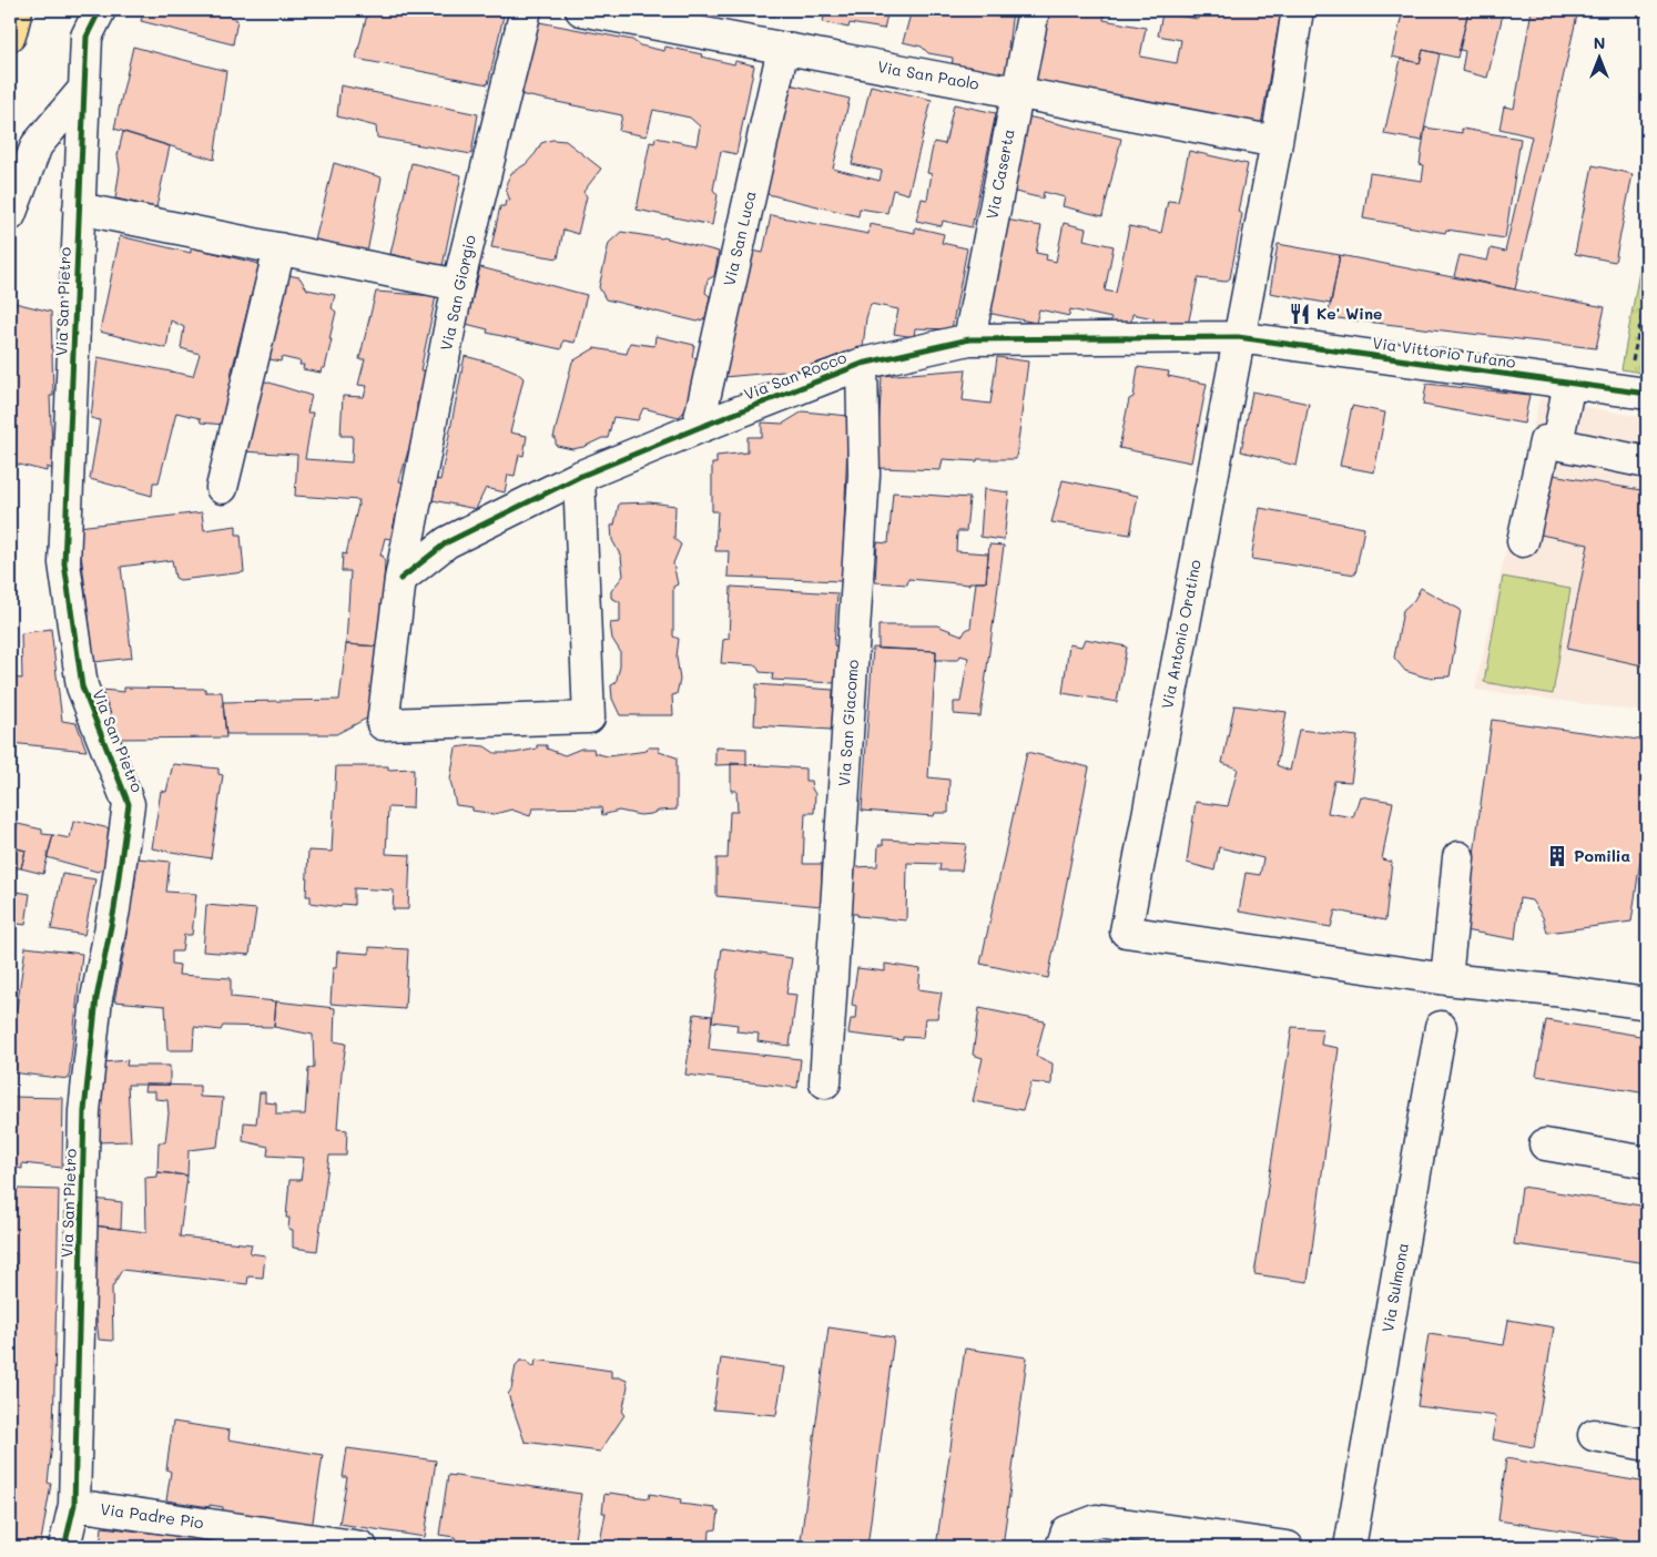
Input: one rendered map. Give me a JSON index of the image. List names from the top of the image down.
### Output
{
  "streets": {
    "street": [
      "Via San Paolo",
      "Via Caserta",
      "Via San Luca",
      "Via San Giorgio",
      "Via San Pietro",
      "Via Vittorio Tufano",
      "Via San Rocco",
      "Via Antonio Oratino",
      "Via San Giacomo",
      "Via Sulmona",
      "Via Padre Pio"
    ]
  },
  "crossings": [
    ["Via San Paolo", "Via Caserta"],
    ["Via San Paolo", "Via San Luca"],
    ["Via San Paolo", "Via Antonio Oratino"],
    ["Via Caserta", "Via San Rocco"],
    ["Via San Luca", "Via San Rocco"],
    ["Via San Giorgio", "Via San Rocco"],
    ["Via San Pietro", "Via Padre Pio"],
    ["Via Vittorio Tufano", "Via San Rocco"],
    ["Via Vittorio Tufano", "Via Antonio Oratino"],
    ["Via San Rocco", "Via Antonio Oratino"],
    ["Via San Rocco", "Via San Giacomo"]
  ],
  "places": {
    "restaurant": ["Ke' Wine"],
    "building": ["Pomilia"]
  },
  "north": "top"
}
